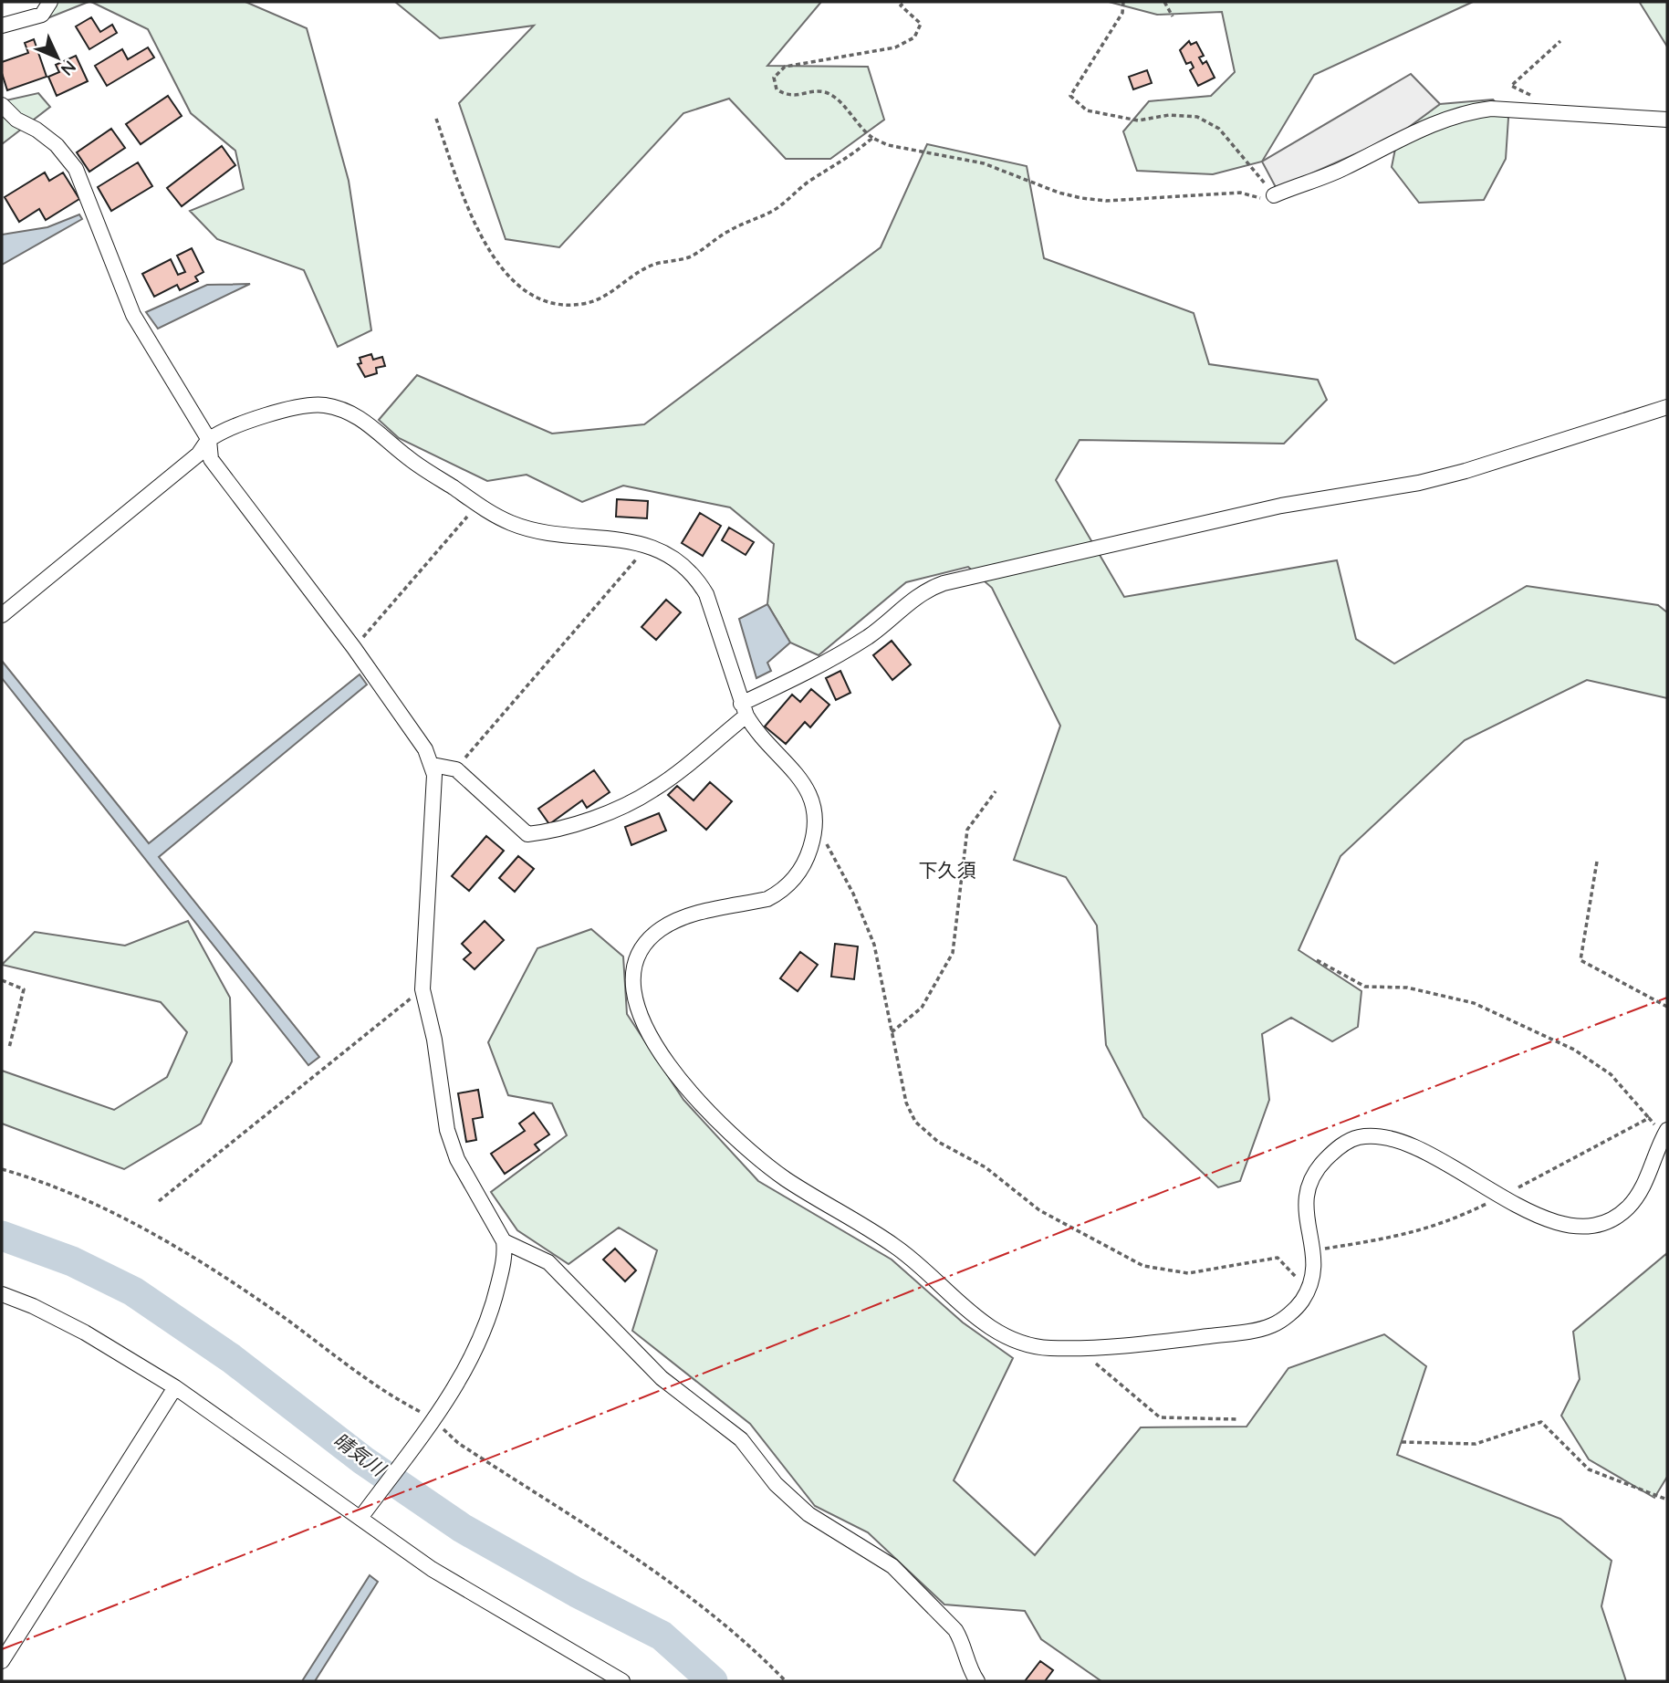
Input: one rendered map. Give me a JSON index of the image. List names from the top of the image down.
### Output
{
  "districts": ["下久須"],
  "water": ["晴気川"],
  "north": "bottom right"
}
